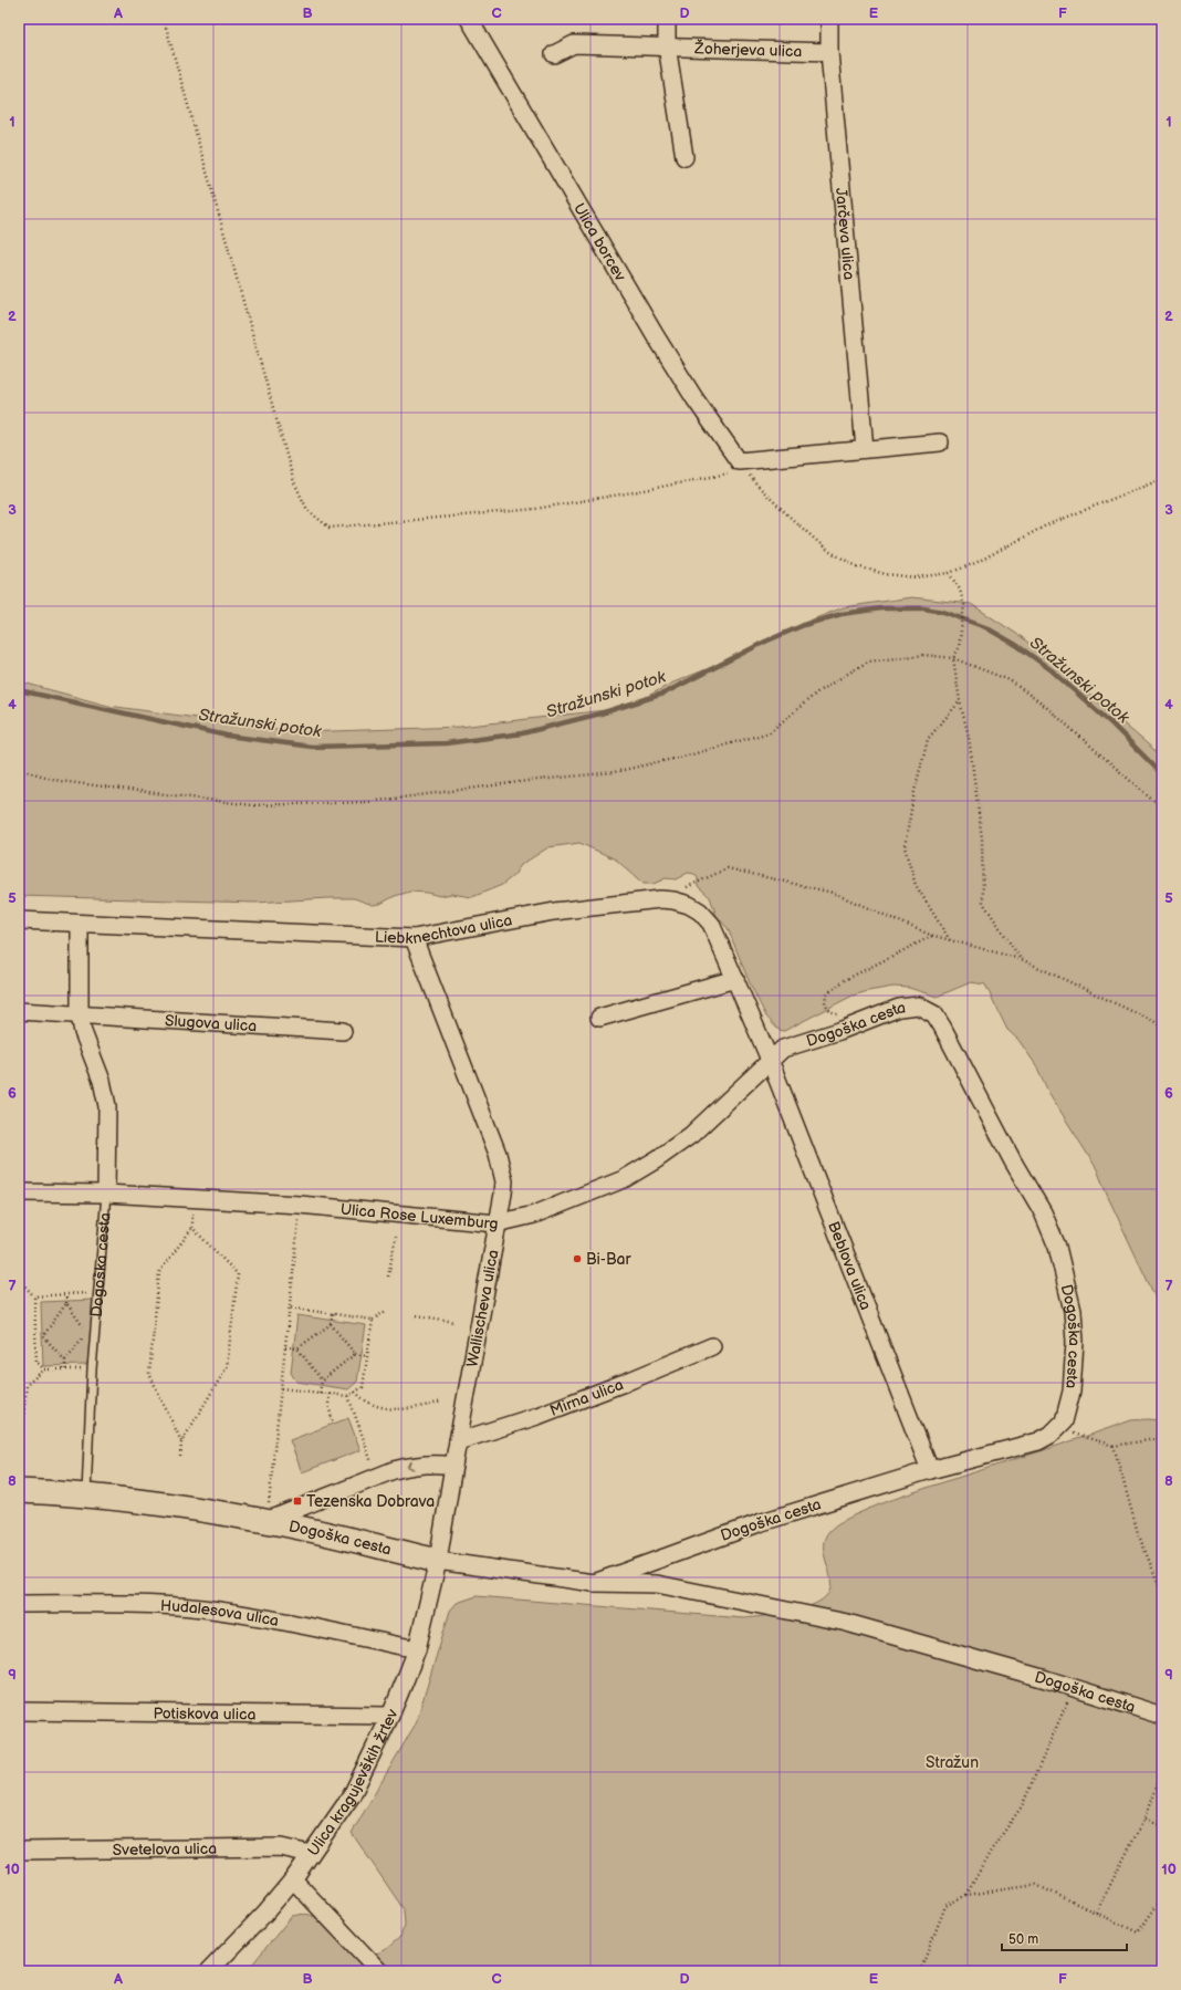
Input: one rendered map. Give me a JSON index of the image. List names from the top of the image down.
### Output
{
  "streets": {
    "street": [
      "Žoherjeva ulica",
      "Jarčeva ulica",
      "Ulica borcev",
      "Liebknechtova ulica",
      "Slugova ulica",
      "Dogoška cesta",
      "Ulica Rose Luxemburg",
      "Beblova ulica",
      "Wallischeva ulica",
      "Mirna ulica",
      "Hudalesova ulica",
      "Potiskova ulica",
      "Ulica kragujevških žrtev",
      "Svetelova ulica"
    ]
  },
  "crossings": [
    ["Žoherjeva ulica", "Jarčeva ulica"],
    ["Liebknechtova ulica", "Dogoška cesta"],
    ["Liebknechtova ulica", "Ulica Rose Luxemburg"],
    ["Liebknechtova ulica", "Beblova ulica"],
    ["Liebknechtova ulica", "Wallischeva ulica"],
    ["Dogoška cesta", "Ulica Rose Luxemburg"],
    ["Dogoška cesta", "Beblova ulica"],
    ["Dogoška cesta", "Wallischeva ulica"],
    ["Dogoška cesta", "Ulica kragujevških žrtev"],
    ["Ulica Rose Luxemburg", "Beblova ulica"],
    ["Ulica Rose Luxemburg", "Wallischeva ulica"],
    ["Wallischeva ulica", "Mirna ulica"],
    ["Wallischeva ulica", "Ulica kragujevških žrtev"],
    ["Hudalesova ulica", "Ulica kragujevških žrtev"],
    ["Potiskova ulica", "Ulica kragujevških žrtev"],
    ["Ulica kragujevških žrtev", "Svetelova ulica"]
  ],
  "water": ["Stražunski potok"],
  "parks": ["Stražun"],
  "places": {
    "other": ["Bi-Bar"],
    "transit": ["Tezenska Dobrava"]
  },
  "scale_bar": "50 m",
  "grid": {
    "columns": [
      "A",
      "B",
      "C",
      "D",
      "E",
      "F"
    ],
    "rows": [
      "1",
      "2",
      "3",
      "4",
      "5",
      "6",
      "7",
      "8",
      "9",
      "10"
    ]
  }
}
